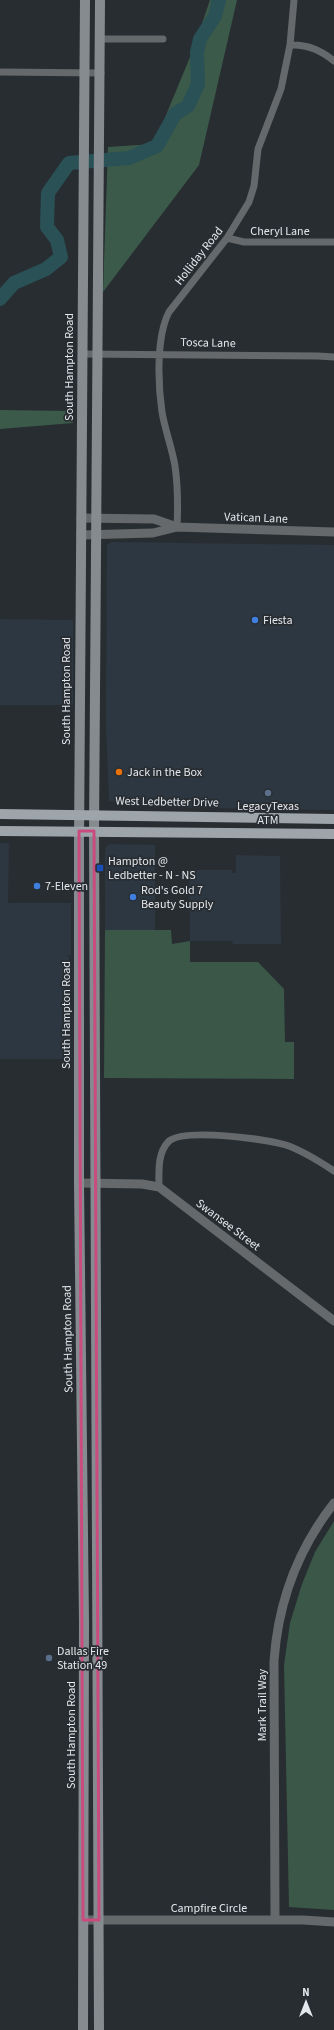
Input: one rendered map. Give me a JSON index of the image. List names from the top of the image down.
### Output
{
  "streets": {
    "main road": ["South Hampton Road", "West Ledbetter Drive"],
    "street": [
      "Cheryl Lane",
      "Holliday Road",
      "Tosca Lane",
      "Vatican Lane",
      "Swansee Street",
      "Mark Trail Way",
      "Campfire Circle"
    ]
  },
  "crossings": [
    ["Cheryl Lane", "Holliday Road"],
    ["Holliday Road", "Tosca Lane"],
    ["Holliday Road", "Vatican Lane"],
    ["Tosca Lane", "South Hampton Road"],
    ["South Hampton Road", "Vatican Lane"],
    ["South Hampton Road", "West Ledbetter Drive"],
    ["South Hampton Road", "Swansee Street"],
    ["South Hampton Road", "Campfire Circle"],
    ["Mark Trail Way", "Campfire Circle"]
  ],
  "places": {
    "other": [
      "Fiesta",
      "Jack in the Box",
      "LegacyTexas ATM",
      "7-Eleven",
      "Rod's Gold 7 Beauty Supply",
      "Dallas Fire Station 49"
    ],
    "transit": ["Hampton @ Ledbetter - N - NS"]
  },
  "north": "top"
}
